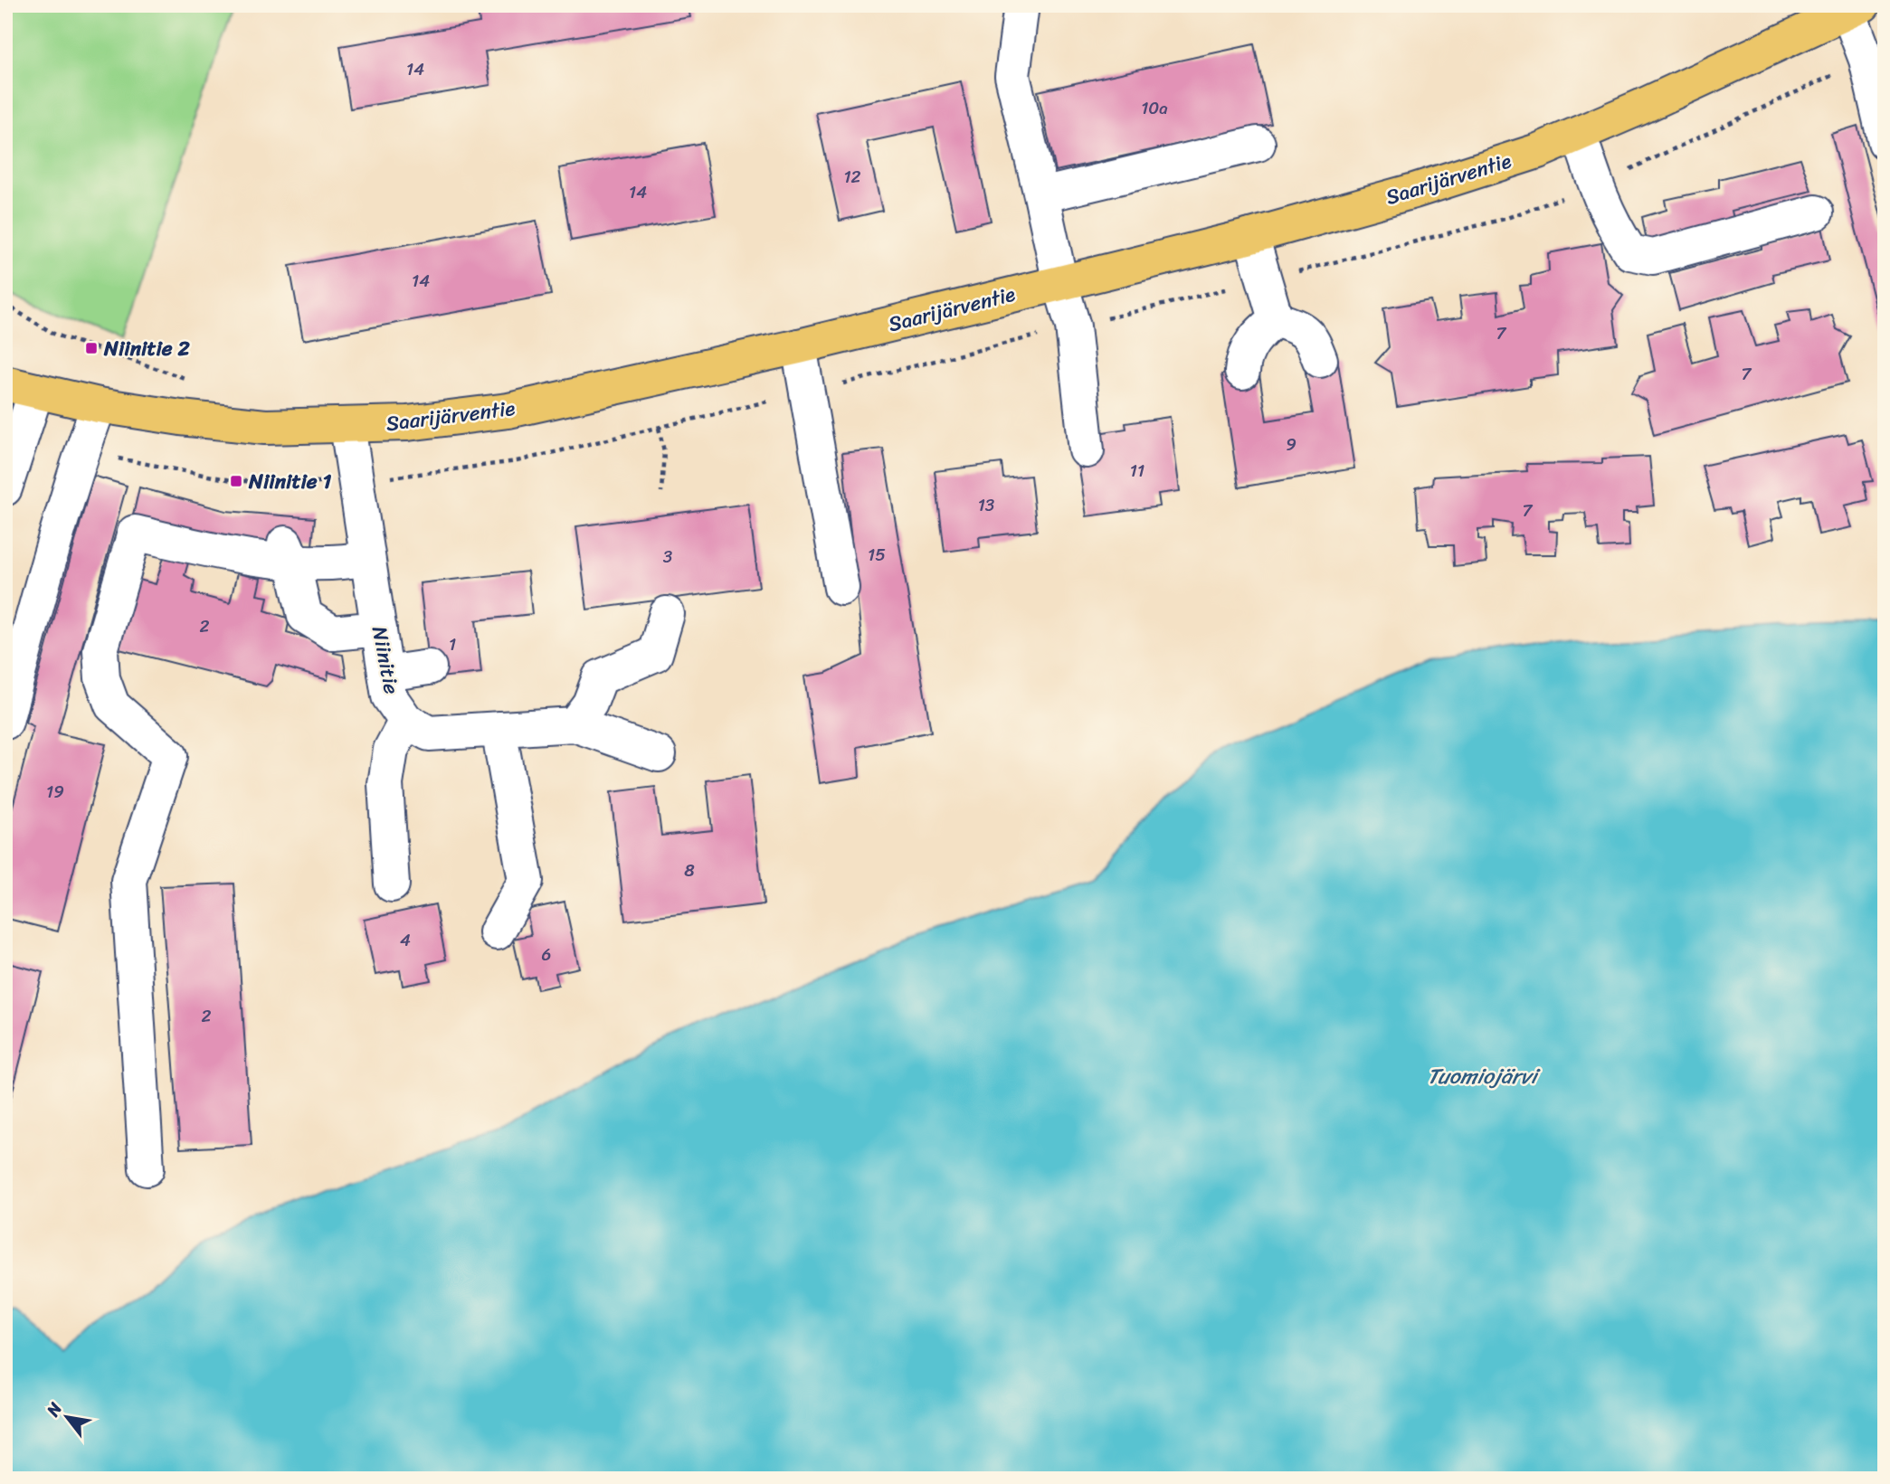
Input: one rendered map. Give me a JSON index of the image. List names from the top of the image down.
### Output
{
  "streets": {
    "main road": ["Saarijärventie"],
    "street": ["Niinitie"]
  },
  "crossings": [
    ["Saarijärventie", "Niinitie"]
  ],
  "water": ["Tuomiojärvi"],
  "places": {
    "transit": ["Niinitie 2", "Niinitie 1"]
  },
  "house_numbers": [
    "14",
    "10a",
    "12",
    "14",
    "14",
    "7",
    "7",
    "9",
    "11",
    "13",
    "7",
    "15",
    "3",
    "2",
    "1",
    "19",
    "8",
    "4",
    "6",
    "2"
  ],
  "north": "top left"
}
